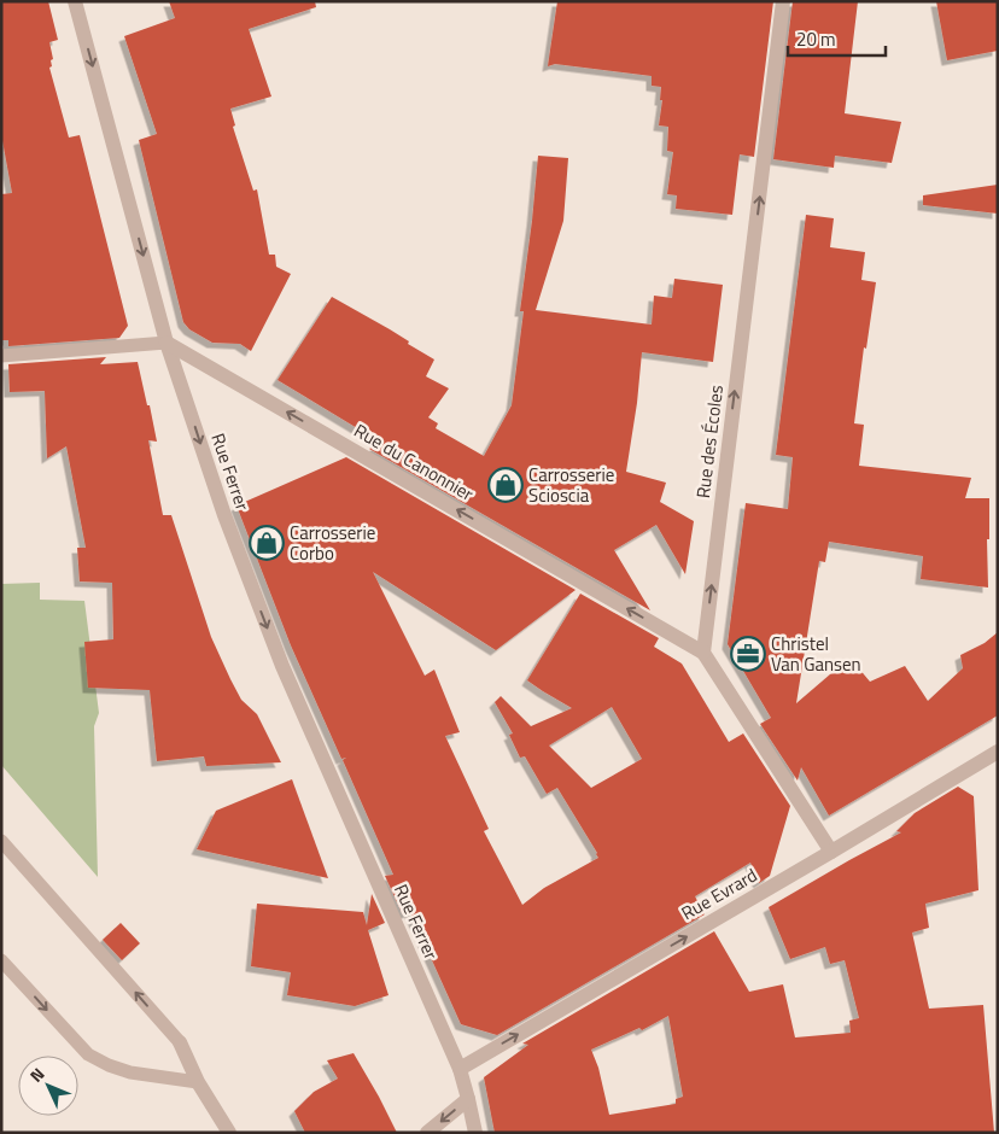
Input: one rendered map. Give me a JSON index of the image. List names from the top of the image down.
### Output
{
  "streets": {
    "street": [
      "Rue des Écoles",
      "Rue du Canonnier",
      "Rue Ferrer",
      "Rue Evrard"
    ]
  },
  "crossings": [
    ["Rue des Écoles", "Rue du Canonnier"],
    ["Rue du Canonnier", "Rue Ferrer"],
    ["Rue Ferrer", "Rue Evrard"]
  ],
  "one_way": [
    "Rue des Écoles",
    "Rue du Canonnier",
    "Rue Ferrer",
    "Rue Evrard"
  ],
  "places": {
    "shop": ["Carrosserie Scioscia", "Carrosserie Corbo"],
    "office": ["Christel Van Gansen"]
  },
  "scale_bar": "20 m",
  "north": "top left"
}
